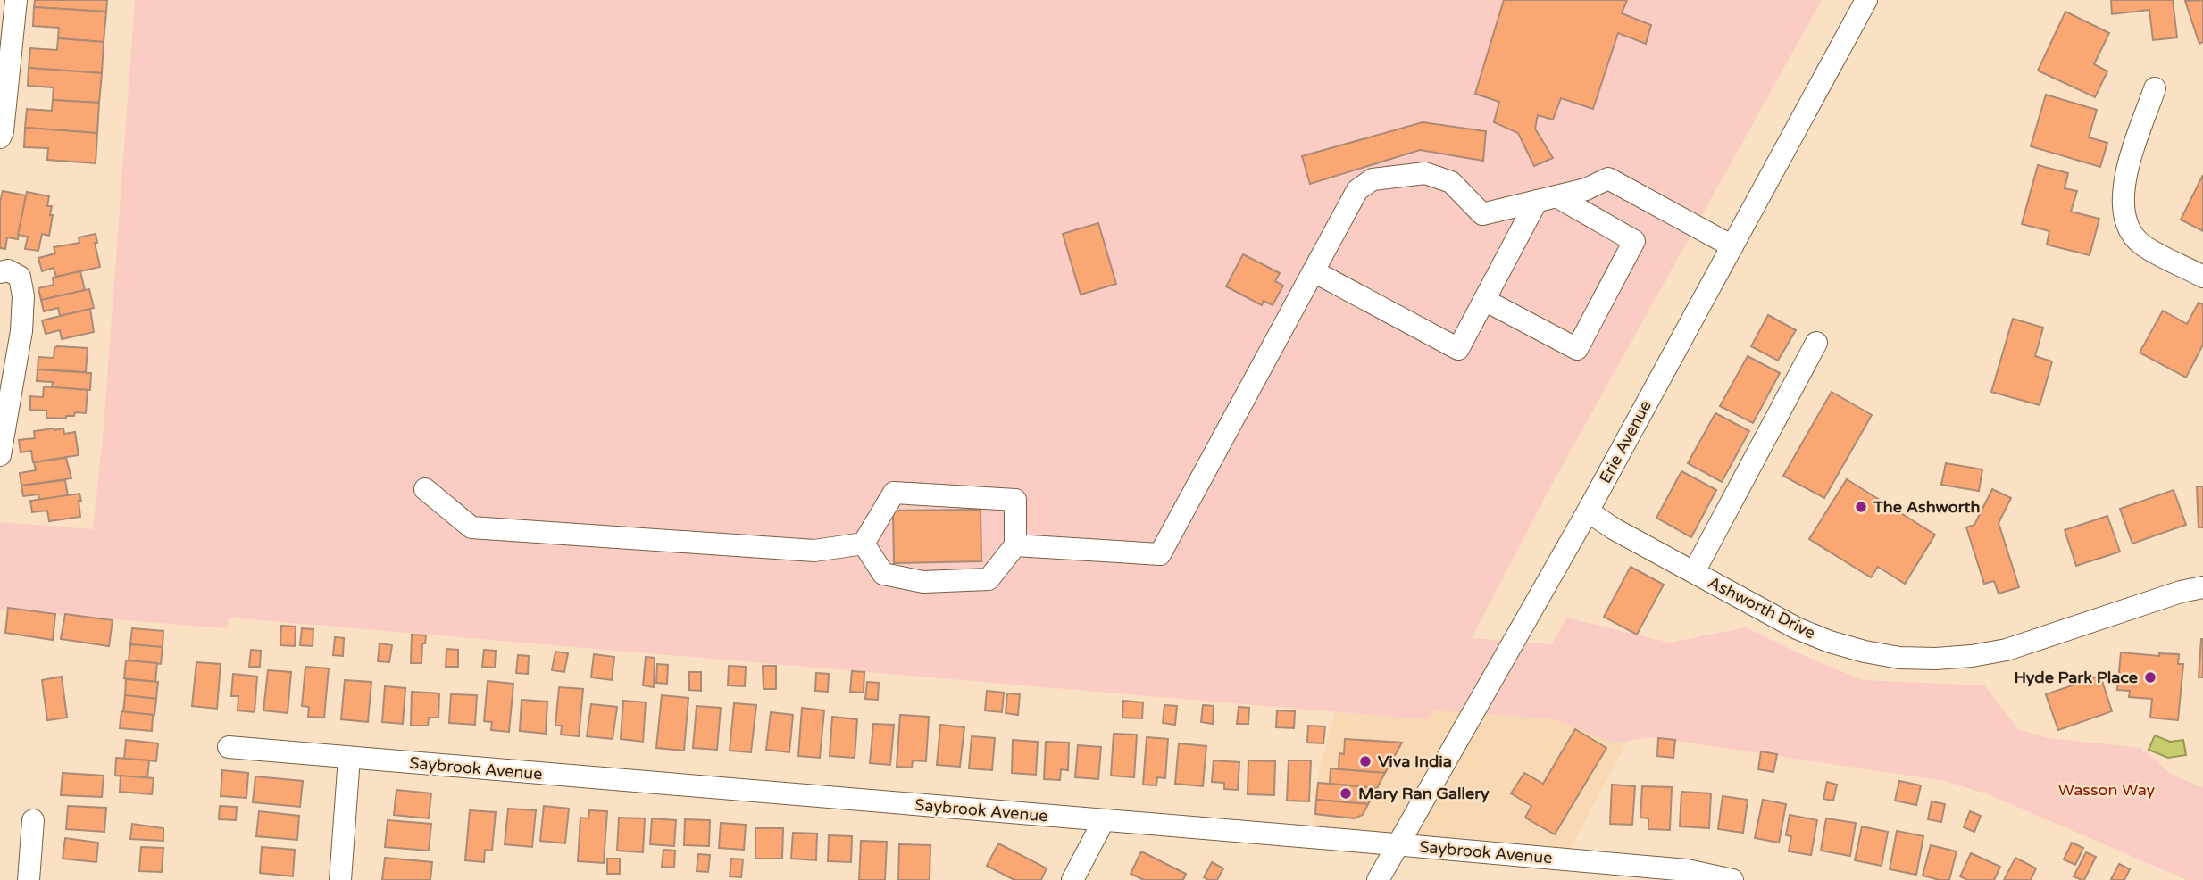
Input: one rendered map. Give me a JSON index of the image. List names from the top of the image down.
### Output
{
  "streets": {
    "street": ["Erie Avenue", "Ashworth Drive", "Saybrook Avenue"]
  },
  "crossings": [
    ["Erie Avenue", "Ashworth Drive"],
    ["Erie Avenue", "Saybrook Avenue"]
  ],
  "parks": ["Wasson Way"],
  "places": [
    "The Ashworth",
    "Hyde Park Place",
    "Viva India",
    "Mary Ran Gallery"
  ]
}
